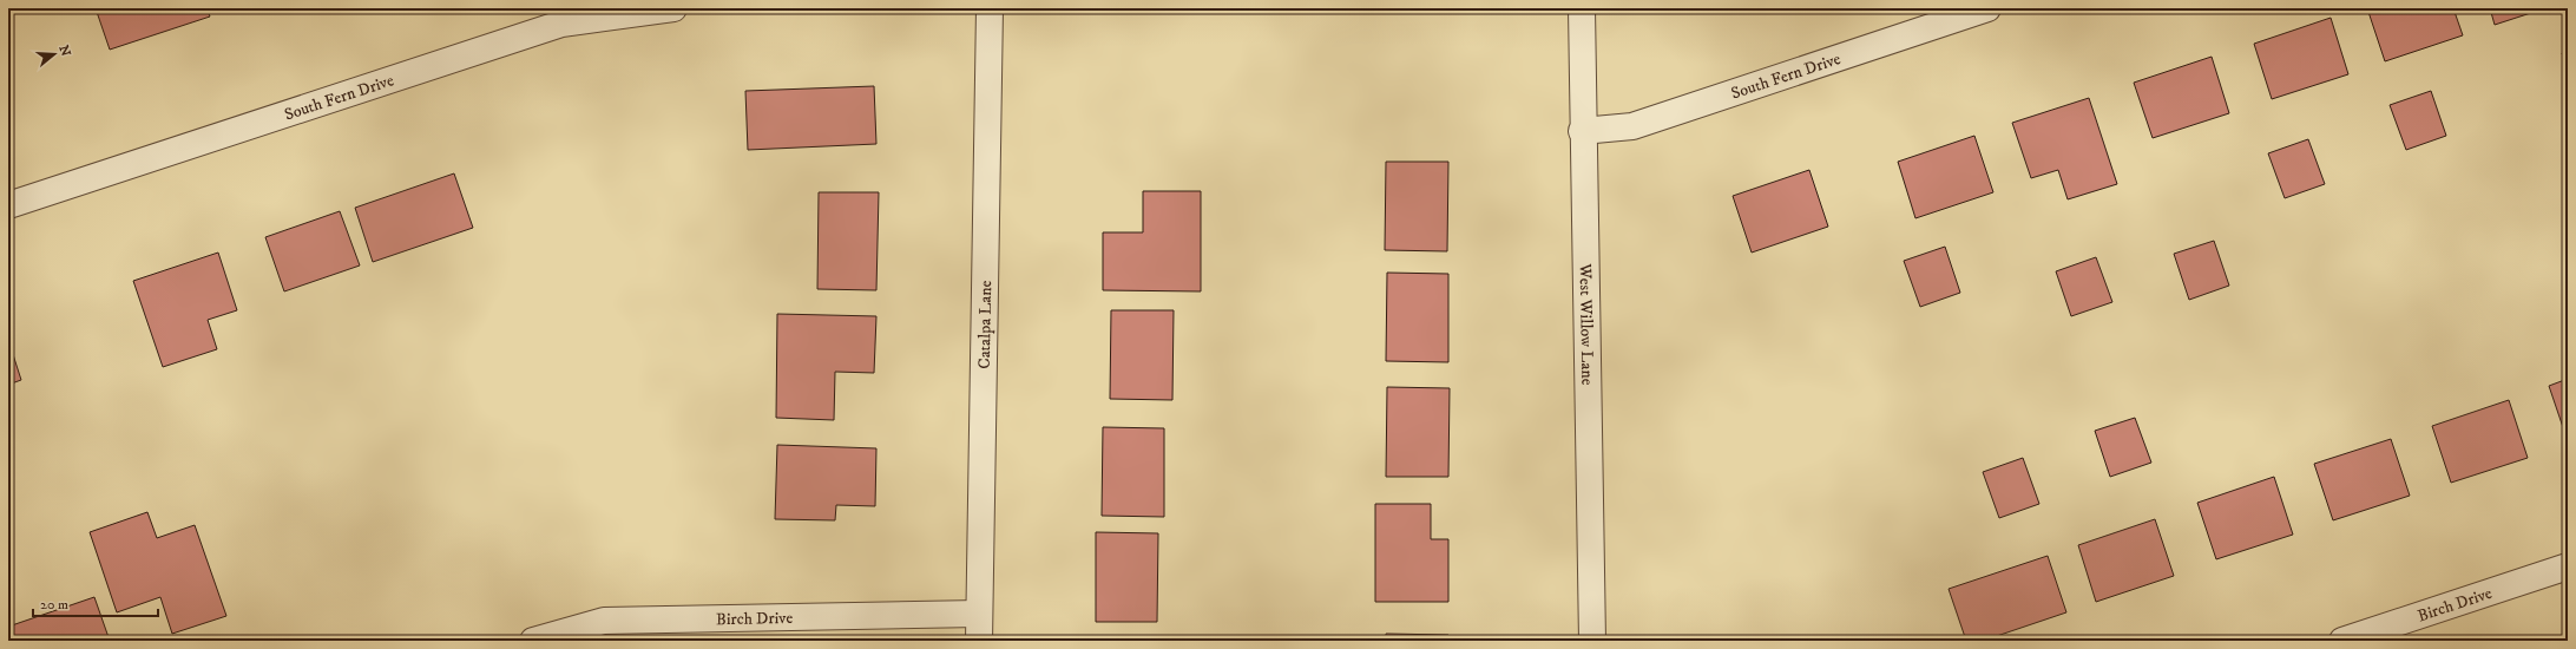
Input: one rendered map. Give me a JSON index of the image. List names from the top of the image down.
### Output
{
  "streets": {
    "street": [
      "South Fern Drive",
      "Catalpa Lane",
      "West Willow Lane",
      "Birch Drive"
    ]
  },
  "crossings": [
    ["South Fern Drive", "West Willow Lane"],
    ["Catalpa Lane", "Birch Drive"]
  ],
  "scale_bar": "20 m",
  "north": "right"
}
